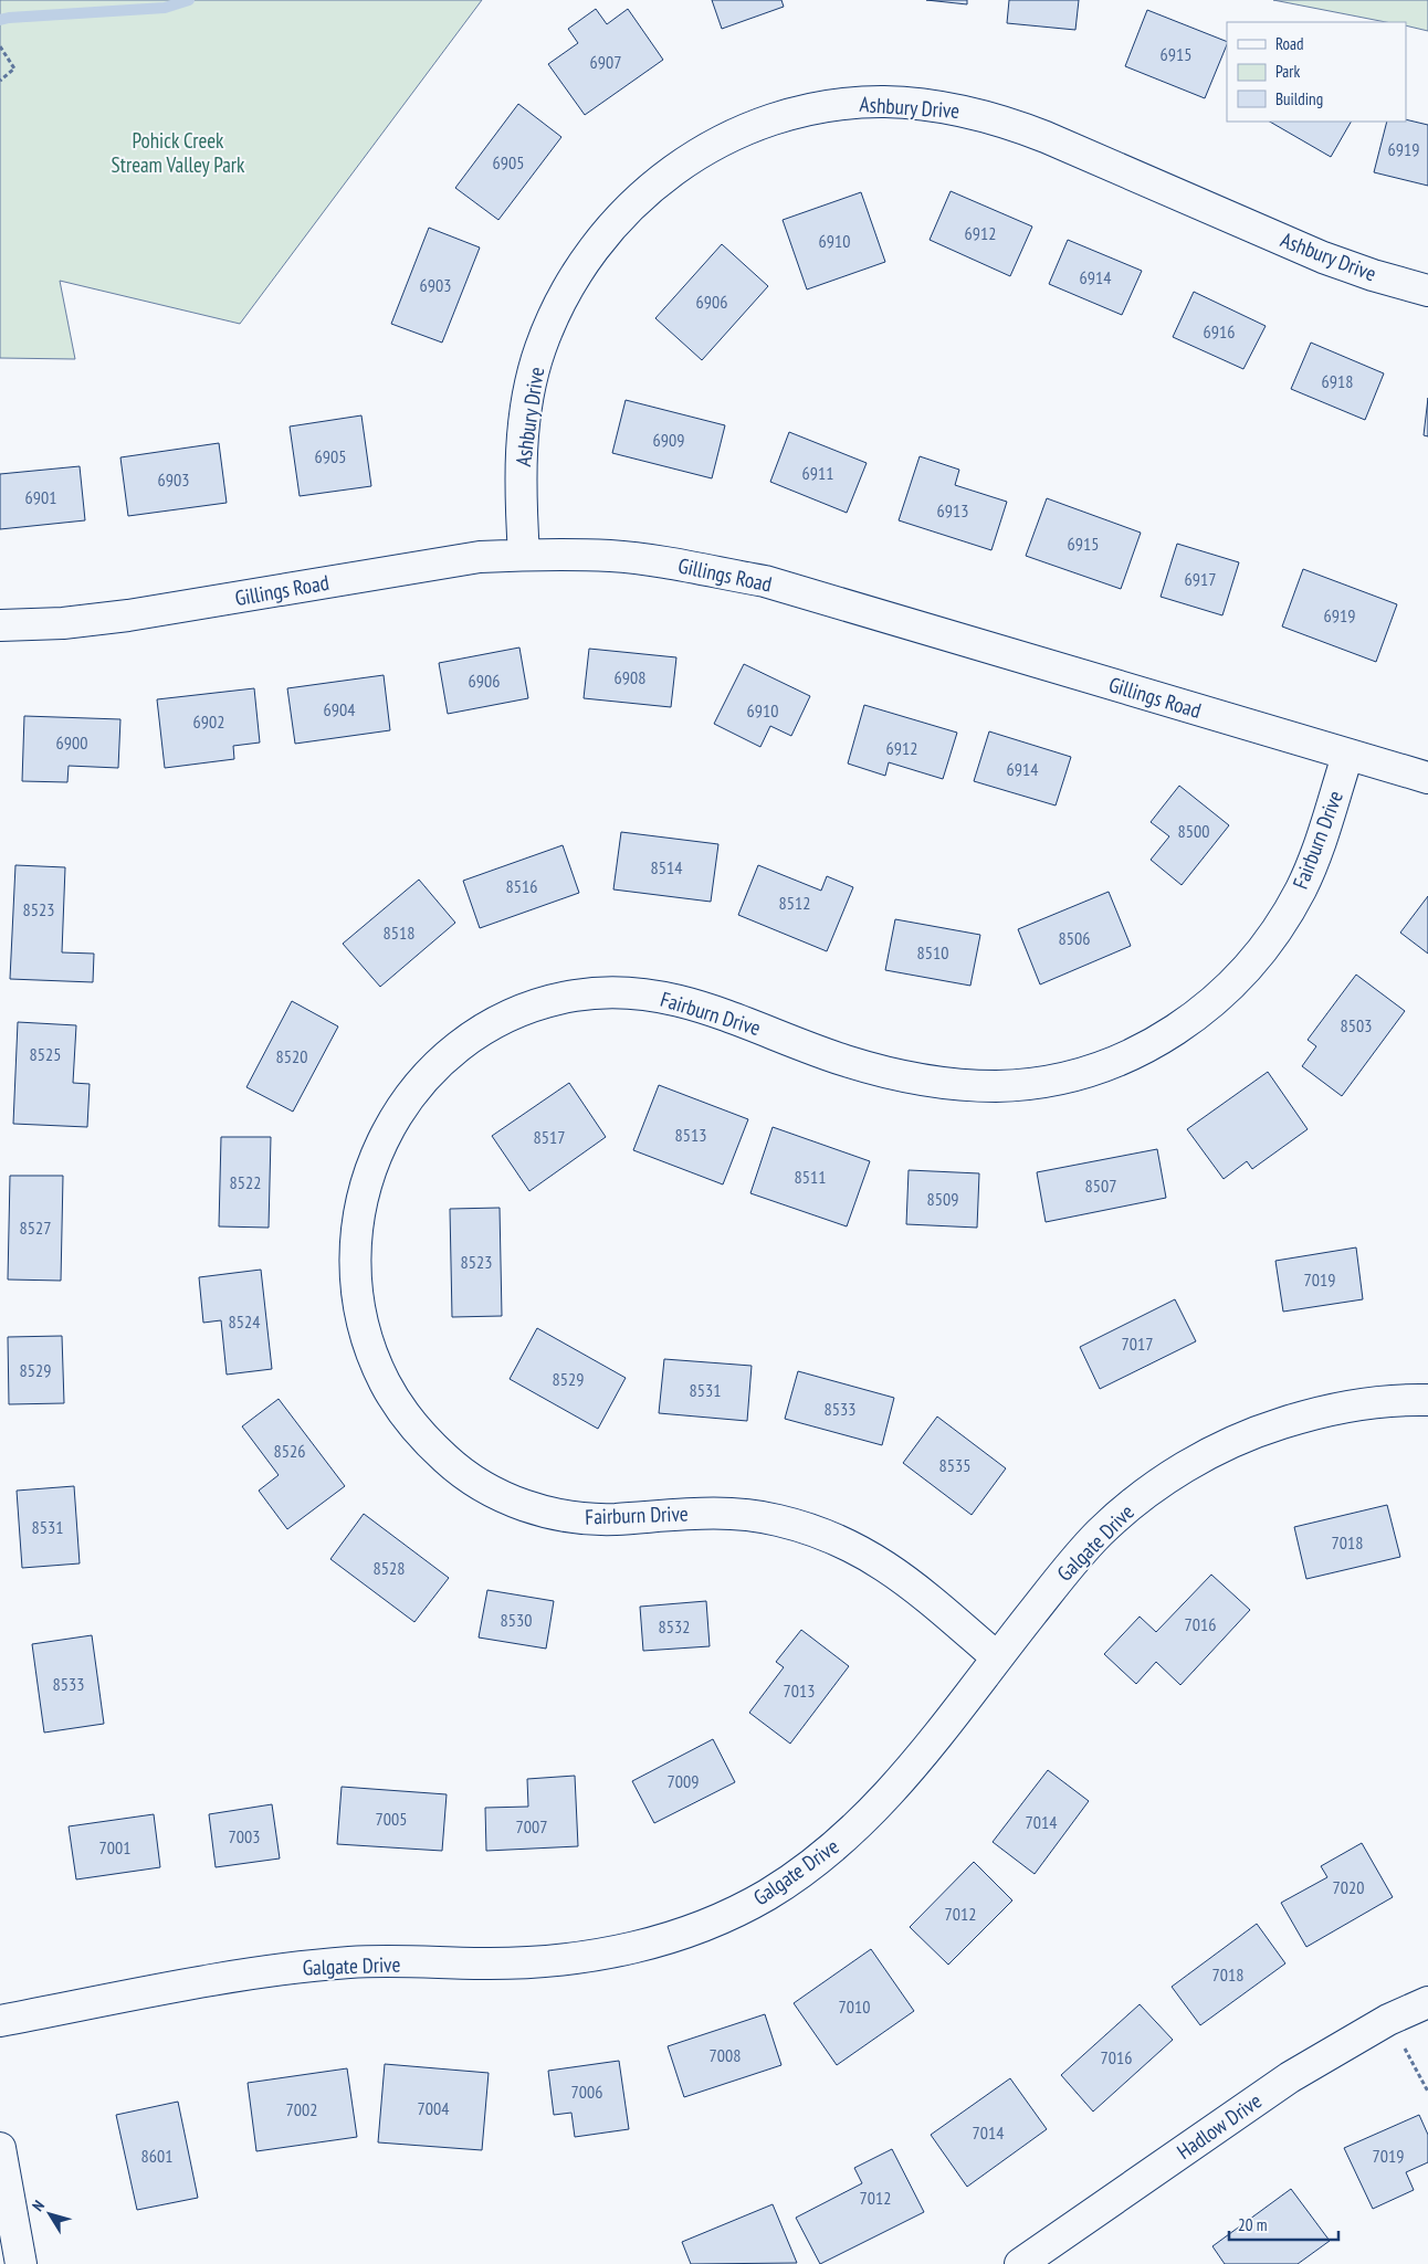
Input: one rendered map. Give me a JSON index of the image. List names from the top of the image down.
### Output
{
  "streets": {
    "street": [
      "Ashbury Drive",
      "Gillings Road",
      "Fairburn Drive",
      "Galgate Drive",
      "Hadlow Drive"
    ]
  },
  "crossings": [
    ["Ashbury Drive", "Gillings Road"],
    ["Gillings Road", "Fairburn Drive"],
    ["Fairburn Drive", "Galgate Drive"]
  ],
  "parks": ["Pohick Creek Stream Valley Park"],
  "house_numbers": [
    "6915",
    "6907",
    "6919",
    "6905",
    "6912",
    "6910",
    "6914",
    "6903",
    "6906",
    "6916",
    "6918",
    "6909",
    "6905",
    "6911",
    "6903",
    "6901",
    "6913",
    "6915",
    "6917",
    "6919",
    "6908",
    "6906",
    "6904",
    "6910",
    "6902",
    "6900",
    "6912",
    "6914",
    "8500",
    "8514",
    "8516",
    "8512",
    "8523",
    "8518",
    "8506",
    "8510",
    "8503",
    "8525",
    "8520",
    "8513",
    "8517",
    "8511",
    "8522",
    "8507",
    "8509",
    "8527",
    "8523",
    "7019",
    "8524",
    "7017",
    "8529",
    "8529",
    "8531",
    "8533",
    "8526",
    "8535",
    "8531",
    "7018",
    "8528",
    "8530",
    "7016",
    "8532",
    "8533",
    "7013",
    "7009",
    "7005",
    "7014",
    "7007",
    "7003",
    "7001",
    "7020",
    "7012",
    "7018",
    "7010",
    "7008",
    "7016",
    "7006",
    "7004",
    "7002",
    "7014",
    "8601",
    "7019",
    "7012"
  ],
  "legend": ["Road", "Park", "Building"],
  "scale_bar": "20 m",
  "north": "top left"
}
